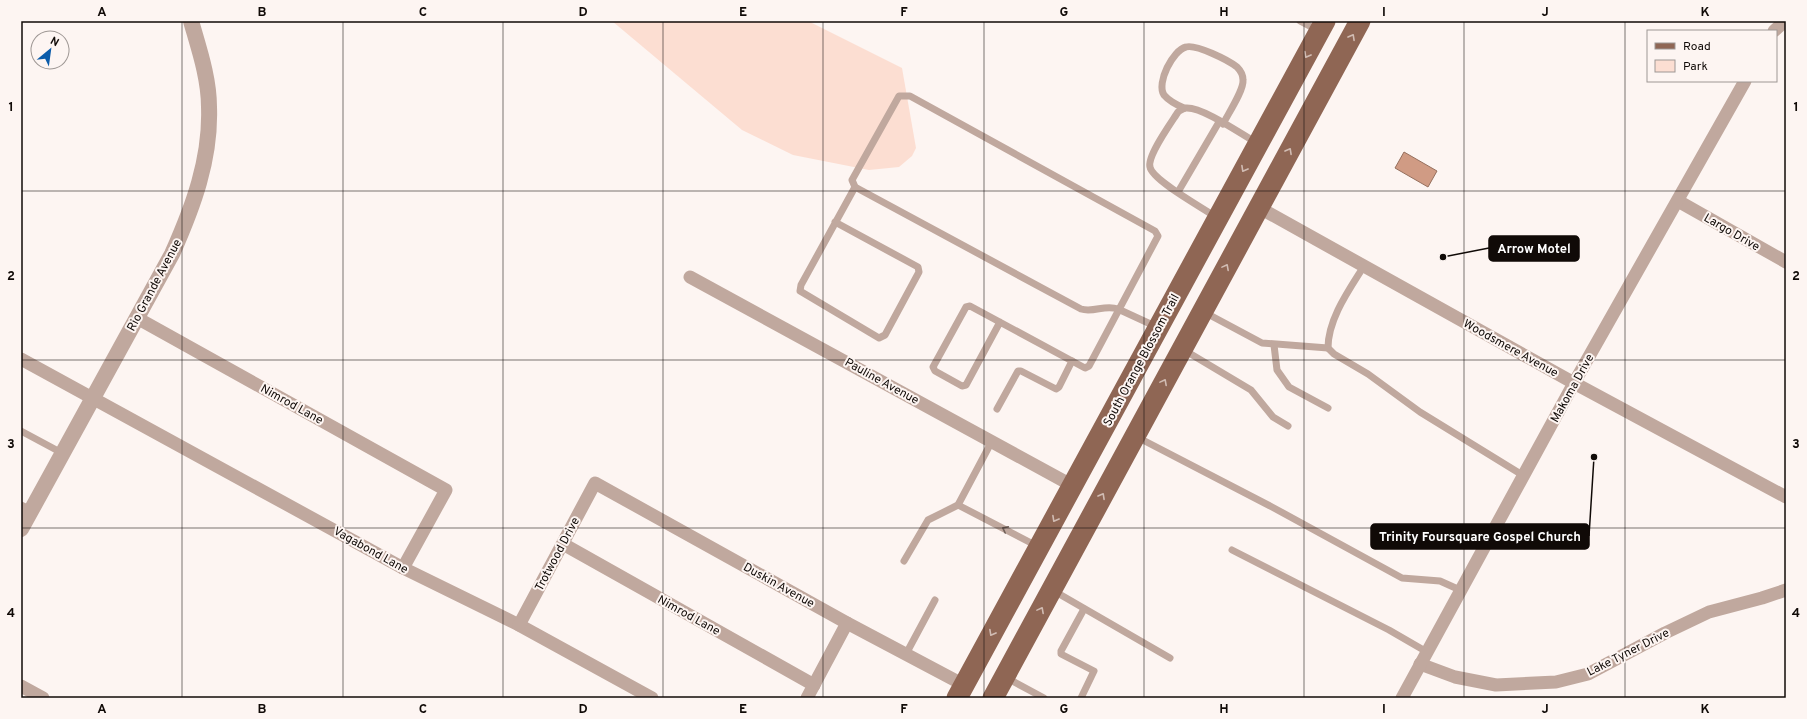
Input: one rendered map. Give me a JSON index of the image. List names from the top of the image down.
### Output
{
  "streets": {
    "main road": ["South Orange Blossom Trail"],
    "street": [
      "Largo Drive",
      "Rio Grande Avenue",
      "Woodsmere Avenue",
      "Pauline Avenue",
      "Makoma Drive",
      "Nimrod Lane",
      "Vagabond Lane",
      "Trotwood Drive",
      "Duskin Avenue",
      "Lake Tyner Drive"
    ]
  },
  "crossings": [
    ["Largo Drive", "Makoma Drive"],
    ["Rio Grande Avenue", "Nimrod Lane"],
    ["Rio Grande Avenue", "Vagabond Lane"],
    ["Woodsmere Avenue", "Makoma Drive"],
    ["South Orange Blossom Trail", "Pauline Avenue"],
    ["South Orange Blossom Trail", "Duskin Avenue"],
    ["Makoma Drive", "Lake Tyner Drive"],
    ["Nimrod Lane", "Vagabond Lane"],
    ["Nimrod Lane", "Trotwood Drive"],
    ["Vagabond Lane", "Trotwood Drive"],
    ["Trotwood Drive", "Duskin Avenue"]
  ],
  "places": ["Arrow Motel", "Trinity Foursquare Gospel Church"],
  "legend": ["Road", "Park"],
  "north": "top right",
  "grid": {
    "columns": [
      "A",
      "B",
      "C",
      "D",
      "E",
      "F",
      "G",
      "H",
      "I",
      "J",
      "K"
    ],
    "rows": [
      "1",
      "2",
      "3",
      "4"
    ]
  }
}
